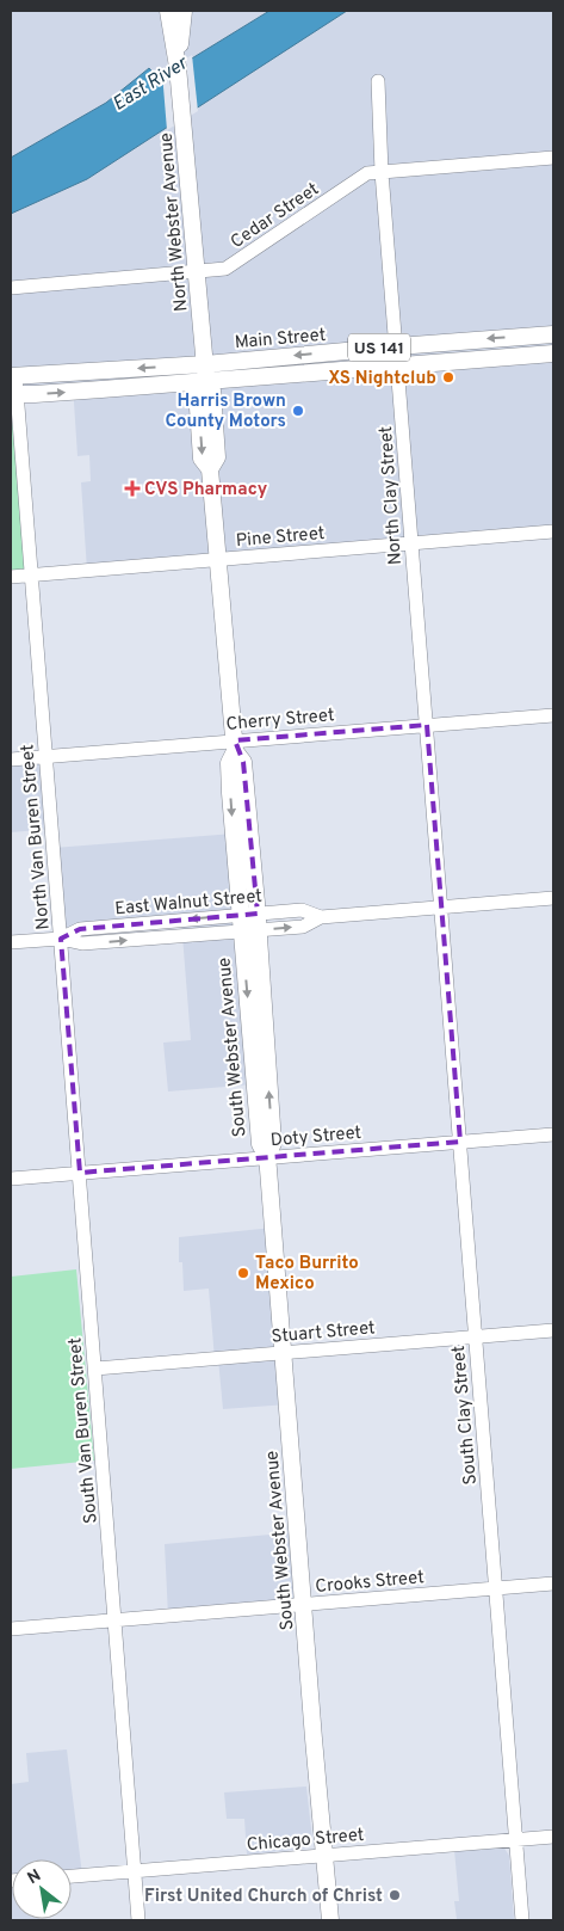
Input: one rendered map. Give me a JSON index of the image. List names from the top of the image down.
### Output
{
  "streets": {
    "main road": [
      "North Webster Avenue",
      "Main Street",
      "US 141",
      "South Webster Avenue"
    ],
    "street": [
      "Cedar Street",
      "North Clay Street",
      "Pine Street",
      "Cherry Street",
      "North Van Buren Street",
      "East Walnut Street",
      "Doty Street",
      "Stuart Street",
      "South Clay Street",
      "South Van Buren Street",
      "Crooks Street",
      "Chicago Street"
    ]
  },
  "crossings": [
    ["Cedar Street", "North Webster Avenue"],
    ["Cedar Street", "North Clay Street"],
    ["North Webster Avenue", "Main Street"],
    ["North Webster Avenue", "Pine Street"],
    ["North Webster Avenue", "Cherry Street"],
    ["North Webster Avenue", "East Walnut Street"],
    ["North Webster Avenue", "South Webster Avenue"],
    ["Main Street", "North Clay Street"],
    ["Main Street", "North Van Buren Street"],
    ["North Clay Street", "Pine Street"],
    ["North Clay Street", "Cherry Street"],
    ["North Clay Street", "East Walnut Street"],
    ["North Clay Street", "South Clay Street"],
    ["Pine Street", "North Van Buren Street"],
    ["Cherry Street", "North Van Buren Street"],
    ["North Van Buren Street", "East Walnut Street"],
    ["North Van Buren Street", "South Van Buren Street"],
    ["East Walnut Street", "South Webster Avenue"],
    ["East Walnut Street", "South Clay Street"],
    ["East Walnut Street", "South Van Buren Street"],
    ["South Webster Avenue", "Doty Street"],
    ["South Webster Avenue", "Stuart Street"],
    ["South Webster Avenue", "Crooks Street"],
    ["South Webster Avenue", "Chicago Street"],
    ["Doty Street", "South Clay Street"],
    ["Doty Street", "South Van Buren Street"],
    ["Stuart Street", "South Clay Street"],
    ["Stuart Street", "South Van Buren Street"],
    ["South Clay Street", "Crooks Street"],
    ["South Clay Street", "Chicago Street"],
    ["South Van Buren Street", "Crooks Street"],
    ["South Van Buren Street", "Chicago Street"]
  ],
  "water": ["East River"],
  "places": {
    "other": [
      "XS Nightclub",
      "Harris Brown County Motors",
      "Taco Burrito Mexico",
      "First United Church of Christ"
    ],
    "health": ["CVS Pharmacy"]
  },
  "north": "top left"
}
